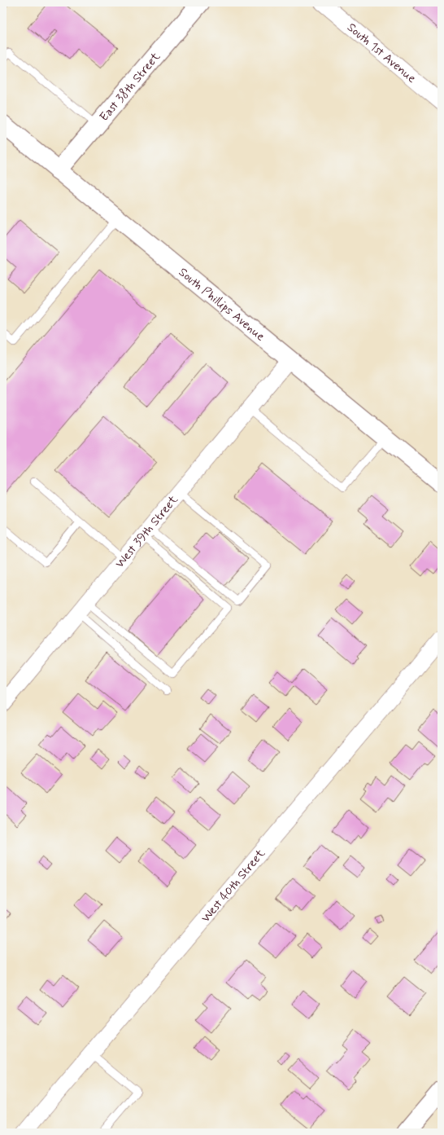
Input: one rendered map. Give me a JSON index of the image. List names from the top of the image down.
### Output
{
  "streets": {
    "street": [
      "South 1st Avenue",
      "East 38th Street",
      "South Phillips Avenue",
      "West 39th Street",
      "West 40th Street"
    ]
  },
  "crossings": [
    ["East 38th Street", "South Phillips Avenue"],
    ["South Phillips Avenue", "West 39th Street"]
  ]
}
